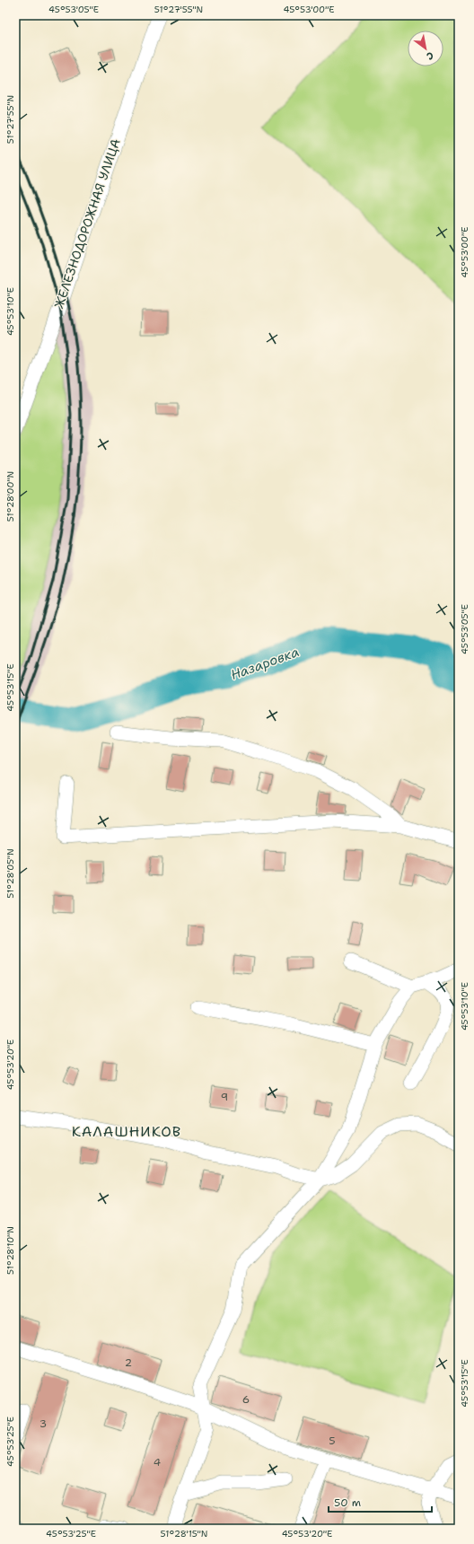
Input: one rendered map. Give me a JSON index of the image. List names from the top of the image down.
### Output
{
  "streets": {
    "street": ["ЖЕЛЕЗНОДОРОЖНАЯ УЛИЦА"]
  },
  "districts": ["КАЛАШНИКОВ"],
  "water": ["Назаровка"],
  "house_numbers": [
    "9",
    "2",
    "6",
    "3",
    "5",
    "4"
  ],
  "scale_bar": "50 m",
  "north": "bottom right",
  "coordinates": [
    "45°53'05\"E",
    "51°27'55\"N",
    "45°53'00\"E",
    "45°53'10\"E",
    "51°28'00\"N",
    "45°53'15\"E",
    "51°28'05\"N",
    "45°53'20\"E",
    "51°28'10\"N",
    "45°53'25\"E",
    "51°28'15\"N"
  ]
}
